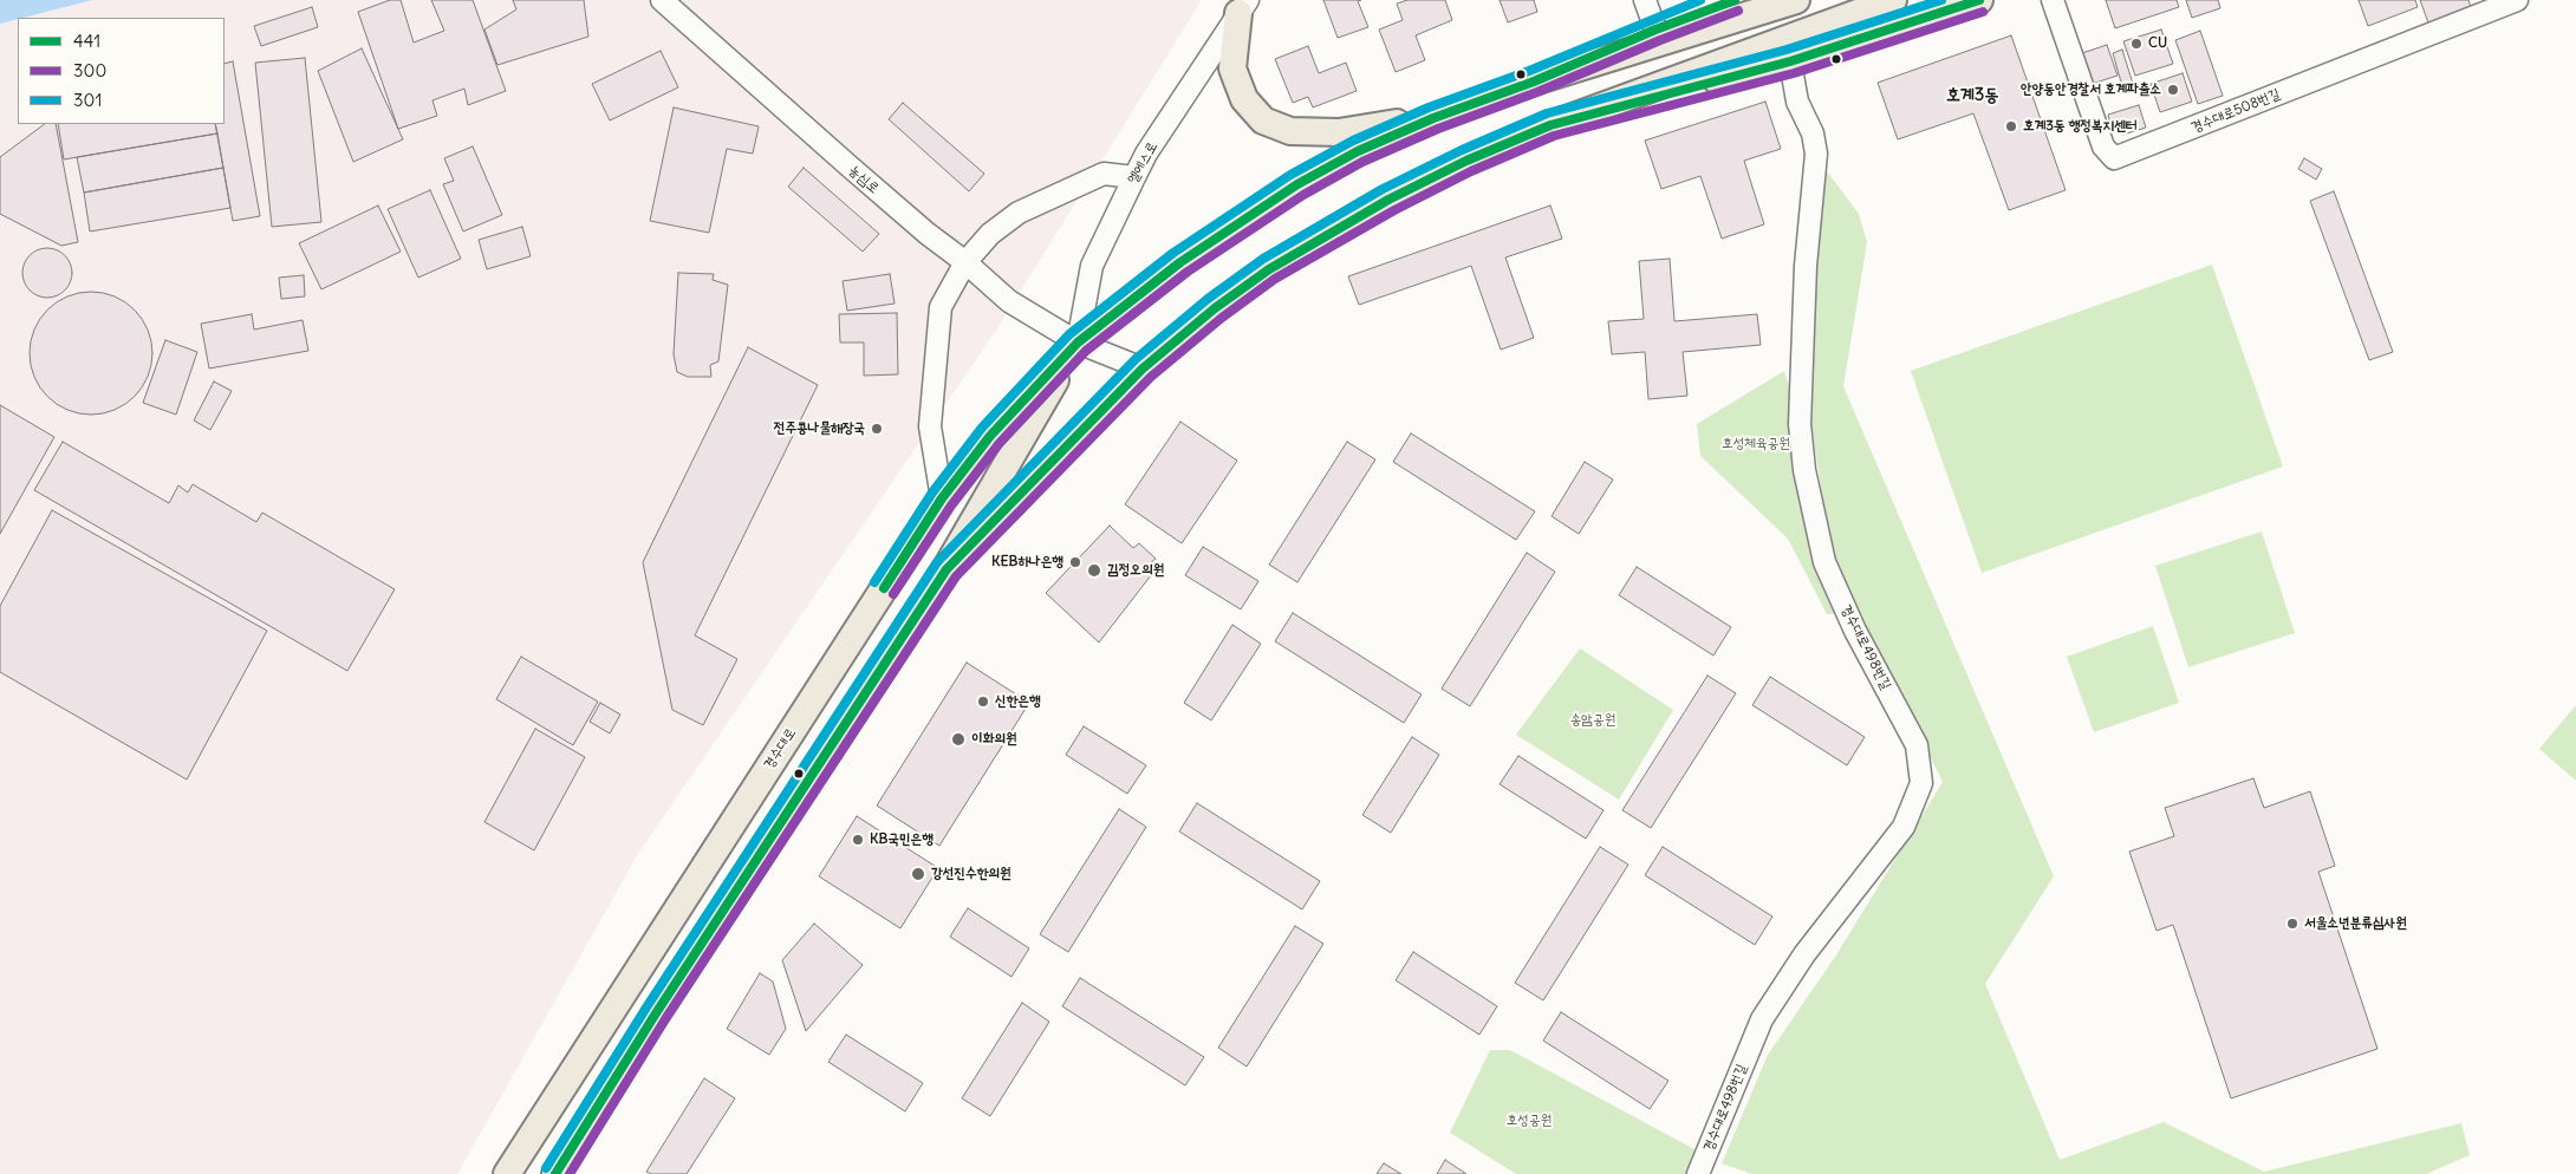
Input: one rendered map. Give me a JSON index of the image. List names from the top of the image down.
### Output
{
  "streets": {
    "main road": ["경수대로"],
    "street": [
      "경수대로508번길",
      "엘에스로",
      "농심로",
      "경수대로498번길"
    ]
  },
  "crossings": [
    ["엘에스로", "농심로"],
    ["엘에스로", "경수대로"],
    ["농심로", "경수대로"]
  ],
  "districts": ["호계3동"],
  "parks": ["호성체육공원", "송암공원", "호성공원"],
  "places": [
    "CU",
    "안양동안경찰서 호계파출소",
    "호계3동 행정복지센터",
    "전주콩나물해장국",
    "KEB하나은행",
    "김정오의원",
    "신한은행",
    "이화의원",
    "KB국민은행",
    "강선진수한의원",
    "서울소년분류심사원"
  ],
  "lines": ["transit line 441", "transit line 301", "transit line 300"],
  "legend": ["441", "300", "301"]
}
